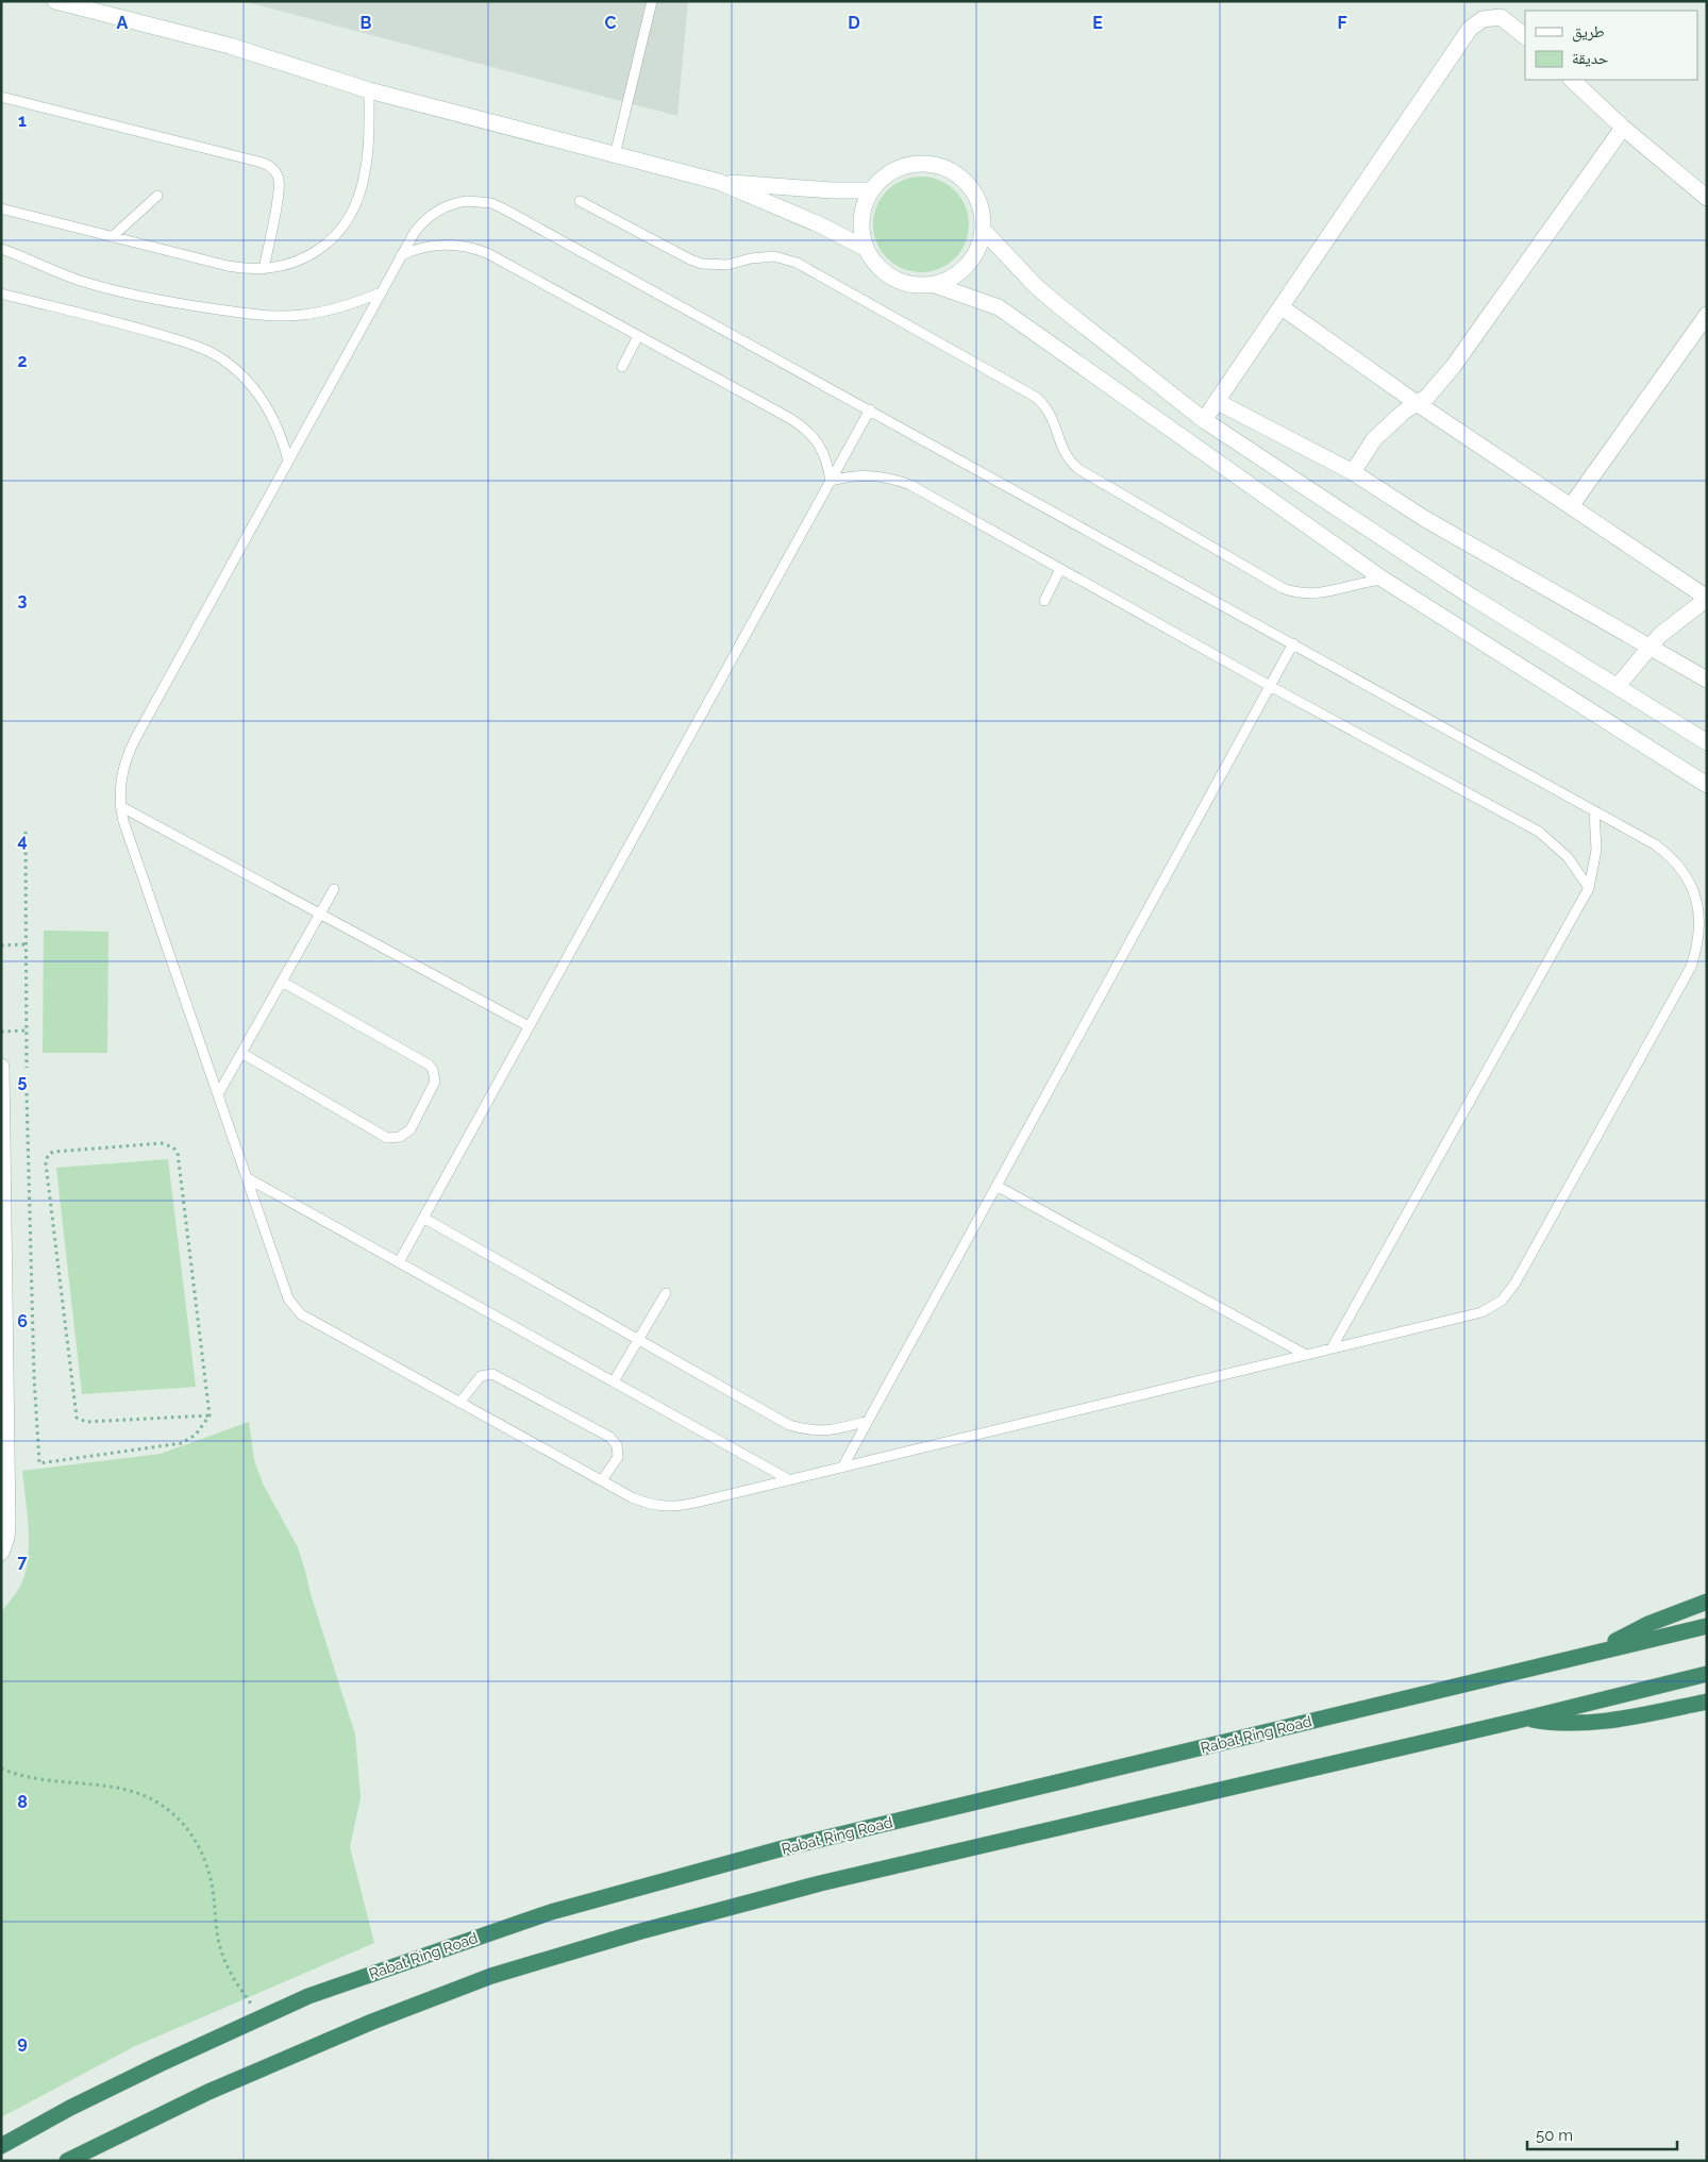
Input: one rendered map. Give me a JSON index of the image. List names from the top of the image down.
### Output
{
  "streets": {
    "highway": ["Rabat Ring Road"]
  },
  "legend": ["طريق", "حديقة"],
  "scale_bar": "50 m",
  "grid": {
    "columns": [
      "A",
      "B",
      "C",
      "D",
      "E",
      "F"
    ],
    "rows": [
      "1",
      "2",
      "3",
      "4",
      "5",
      "6",
      "7",
      "8",
      "9"
    ]
  }
}
